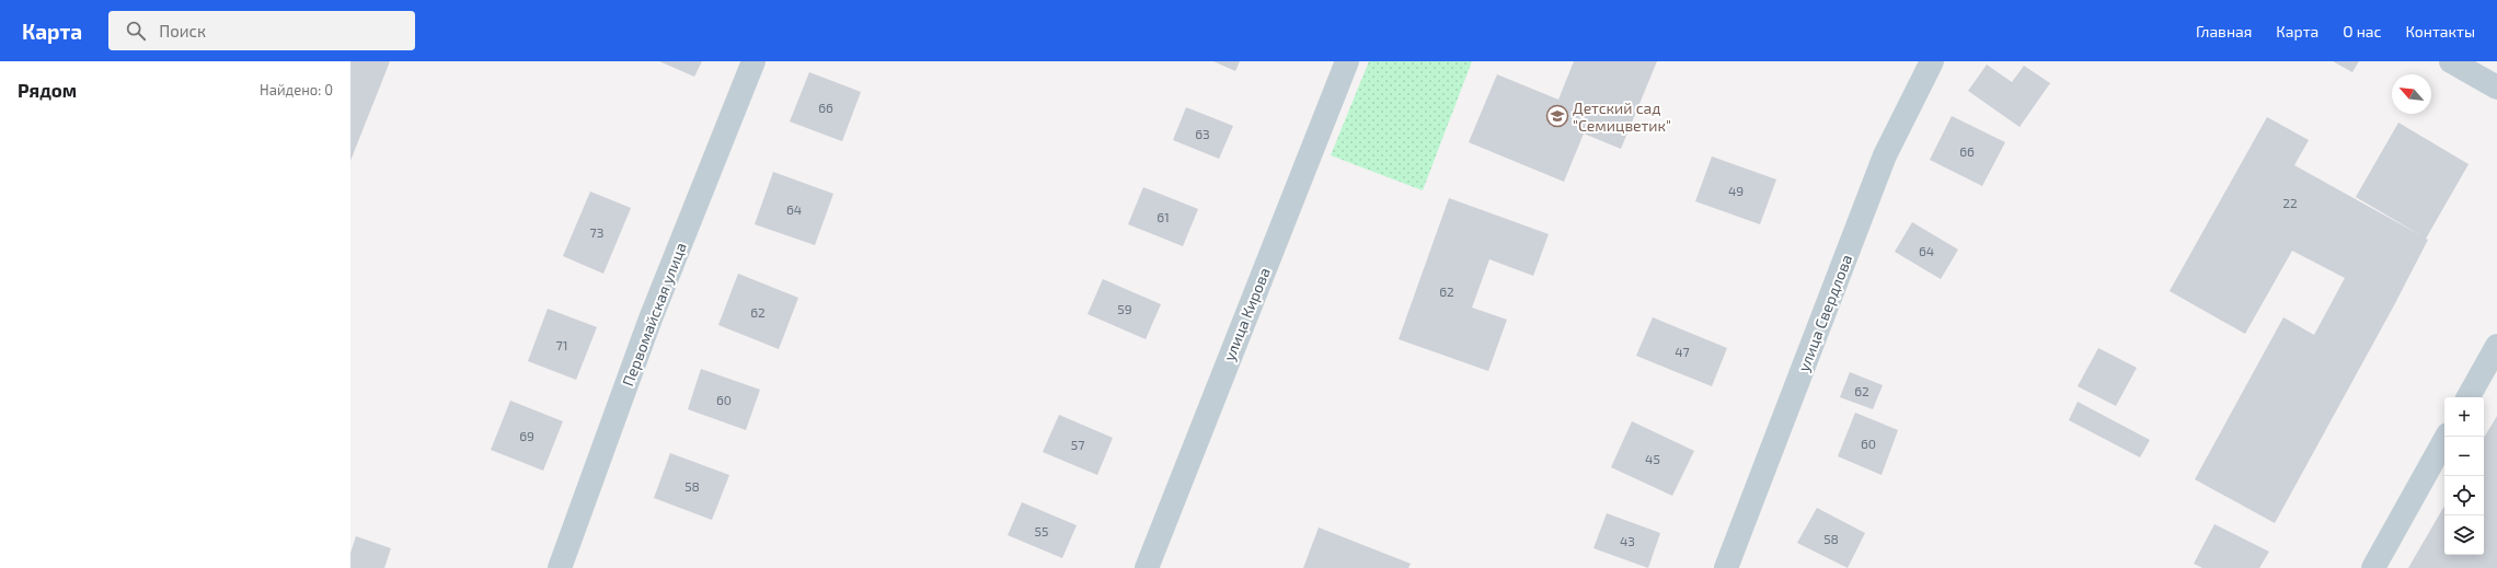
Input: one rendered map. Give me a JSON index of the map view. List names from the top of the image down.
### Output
{
  "streets": {
    "street": ["улица Свердлова", "Первомайская улица", "улица Кирова"]
  },
  "places": {
    "school or university": ["Детский сад \"Семицветик\""]
  },
  "house_numbers": [
    "66",
    "63",
    "66",
    "49",
    "22",
    "64",
    "61",
    "73",
    "64",
    "62",
    "59",
    "62",
    "71",
    "47",
    "62",
    "60",
    "69",
    "60",
    "57",
    "45",
    "58",
    "55",
    "58",
    "43"
  ],
  "north": "top left",
  "page": {
    "header": "Карта",
    "search": "Поиск",
    "nav": [
      "Главная",
      "Карта",
      "О нас",
      "Контакты"
    ],
    "heading": ["Рядом", "Найдено: 0"],
    "map_buttons": ["+", "−"]
  }
}
